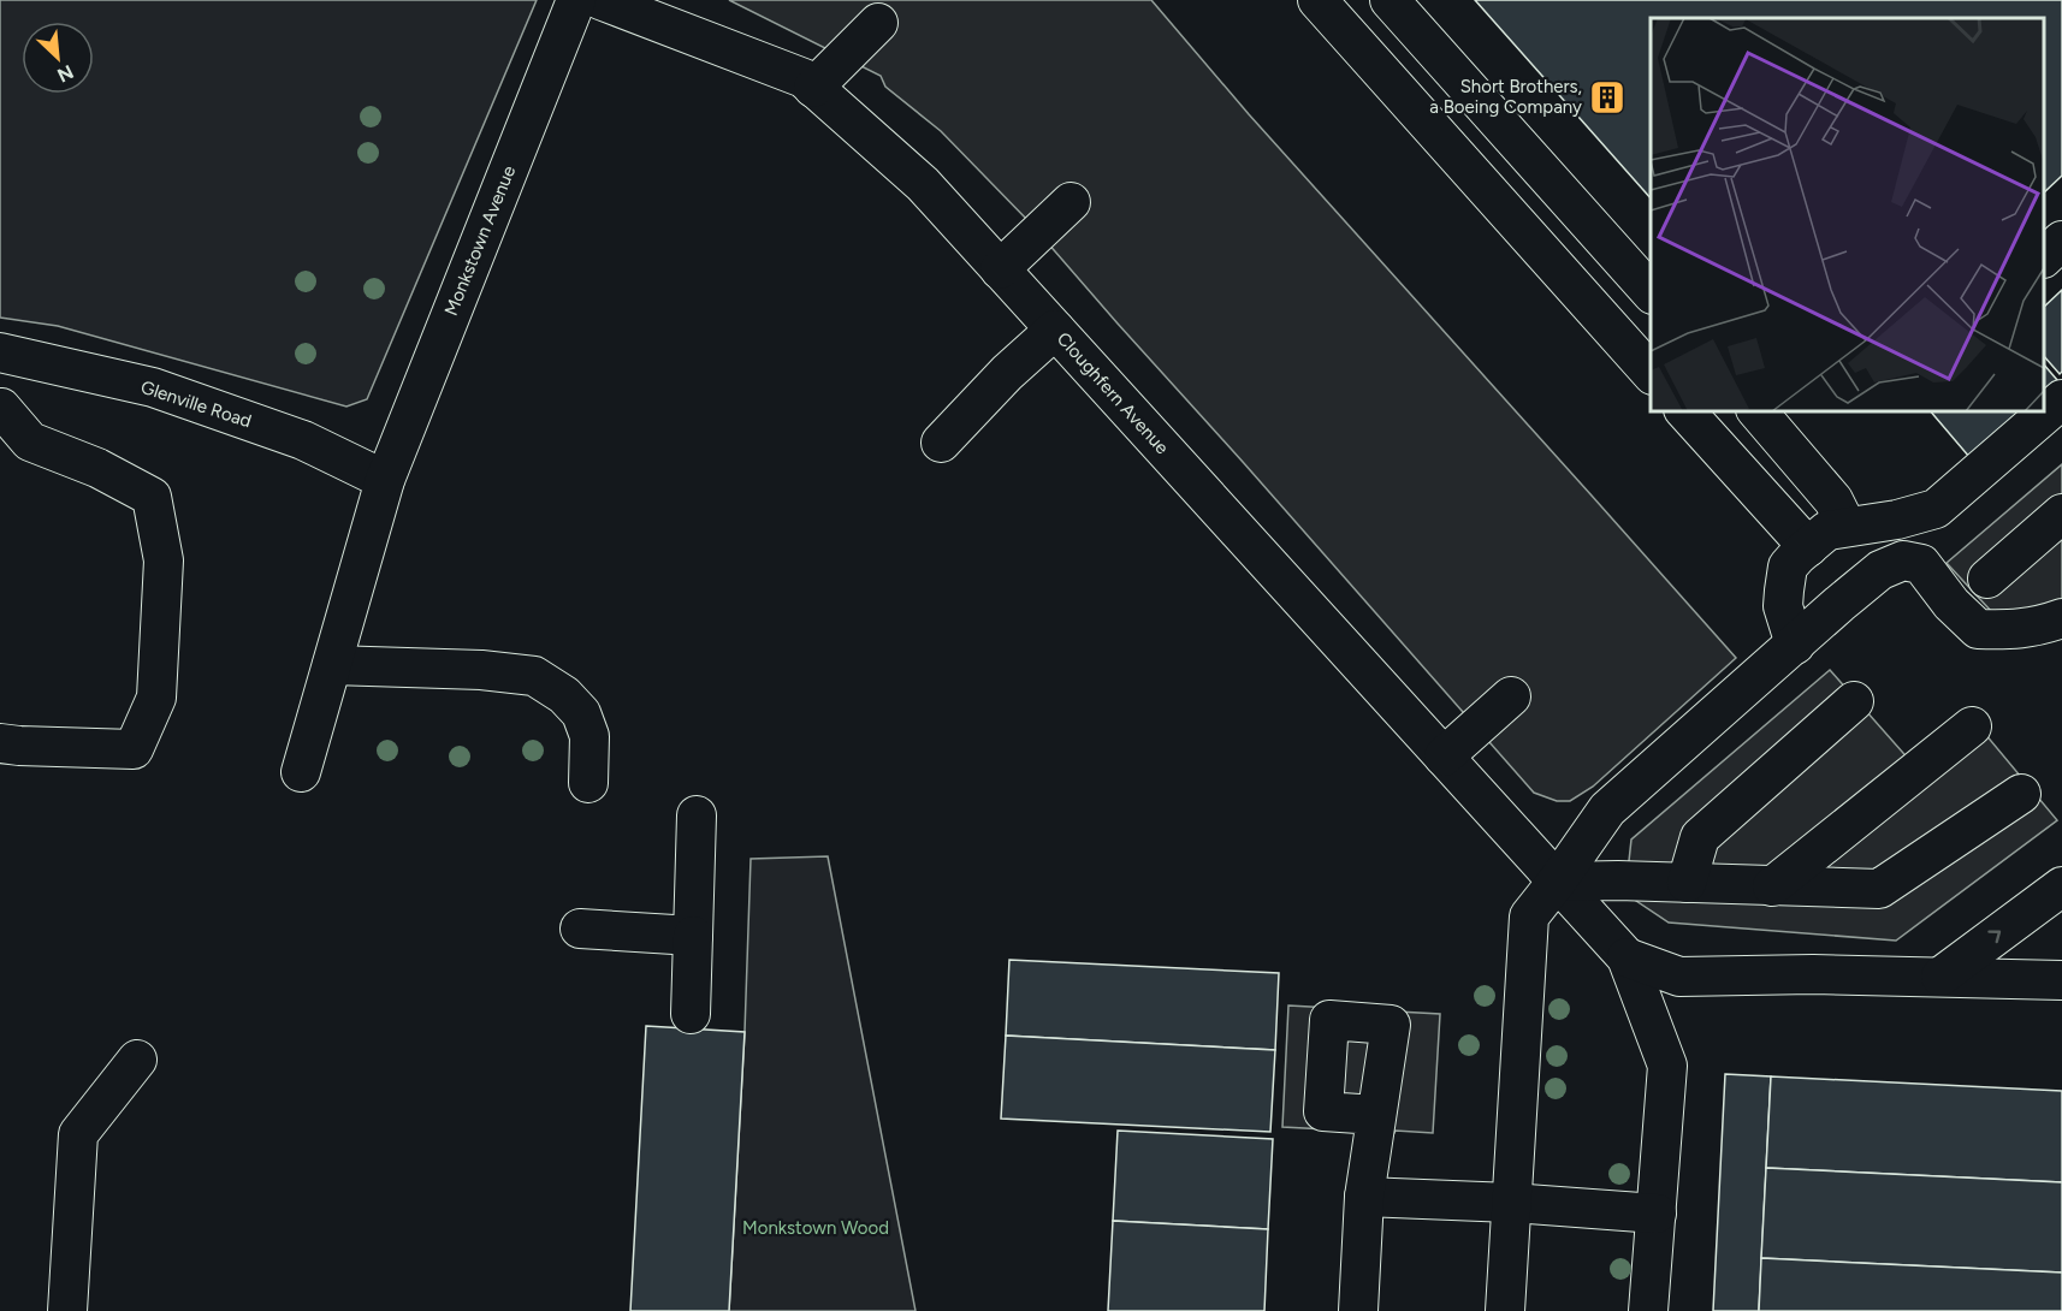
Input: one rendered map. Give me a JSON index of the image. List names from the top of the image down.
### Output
{
  "streets": {
    "street": ["Monkstown Avenue", "Cloughfern Avenue", "Glenville Road"]
  },
  "crossings": [
    ["Monkstown Avenue", "Glenville Road"]
  ],
  "parks": ["Monkstown Wood"],
  "places": {
    "building": ["Short Brothers, a Boeing Company"]
  },
  "north": "bottom right"
}
